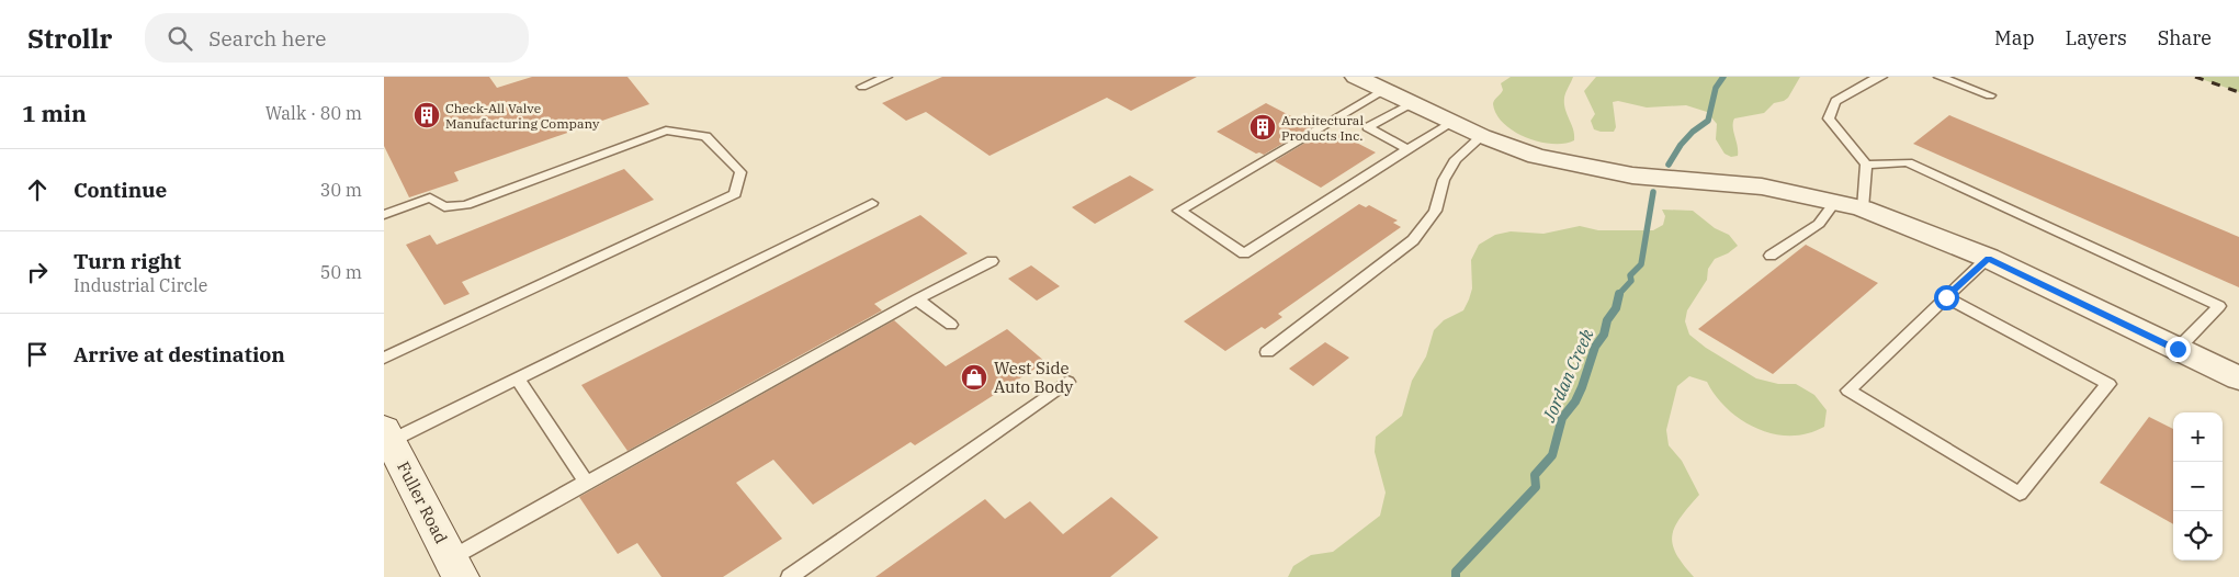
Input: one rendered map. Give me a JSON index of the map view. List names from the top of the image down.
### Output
{
  "streets": {
    "street": ["Fuller Road"]
  },
  "water": ["Jordan Creek"],
  "places": {
    "building": ["Check-All Valve Manufacturing Company", "Architectural Products Inc."],
    "shop": ["West Side Auto Body"]
  },
  "page": {
    "header": "Strollr",
    "search": "Search here",
    "nav": ["Map", "Layers", "Share"],
    "heading": ["1 min", "Walk · 80 m"],
    "list": [
      ["Continue", "30 m"],
      ["Turn right", "Industrial Circle", "50 m"],
      "Arrive at destination"
    ],
    "map_buttons": ["+", "−"]
  }
}
